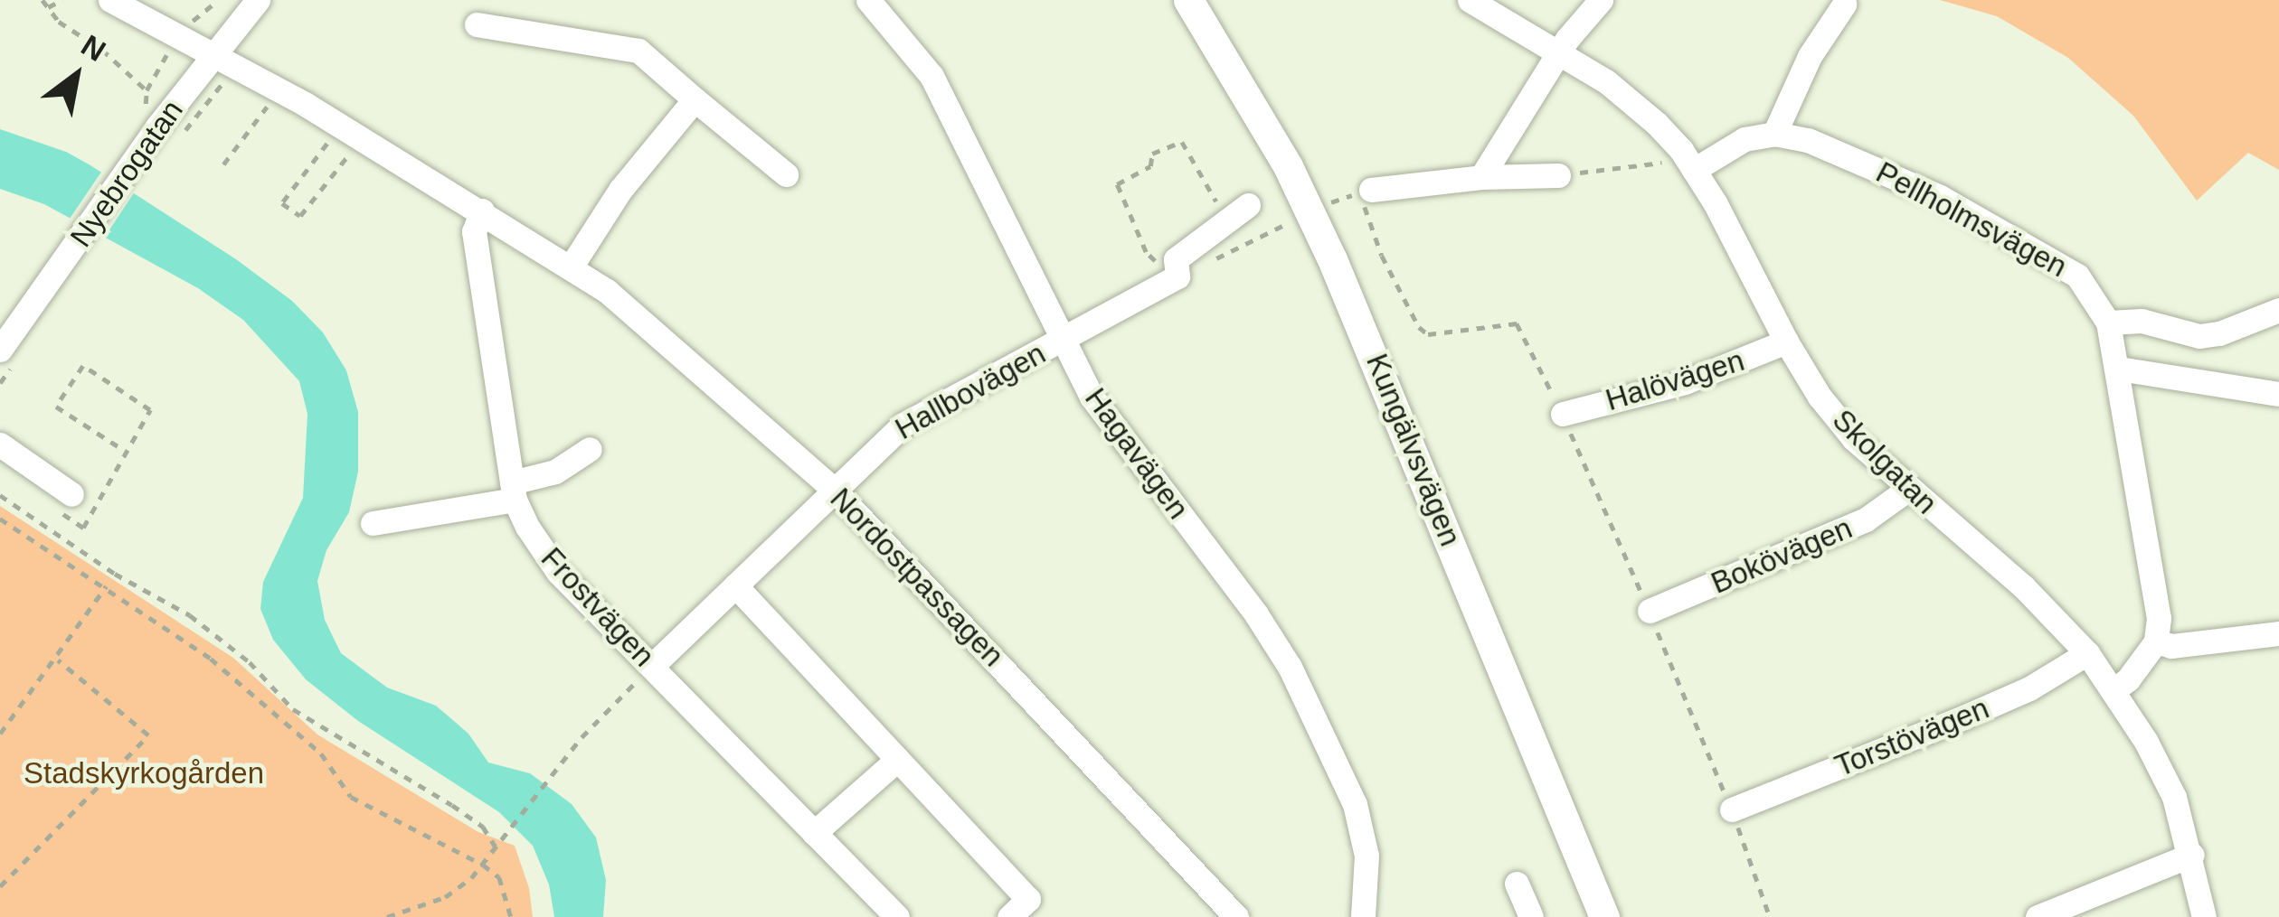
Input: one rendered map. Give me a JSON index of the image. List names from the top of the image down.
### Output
{
  "streets": {
    "main road": ["Kungälvsvägen"],
    "street": [
      "Nyebrogatan",
      "Pellholmsvägen",
      "Halövägen",
      "Hallbovägen",
      "Hagavägen",
      "Skolgatan",
      "Bokövägen",
      "Nordostpassagen",
      "Frostvägen",
      "Torstövägen"
    ]
  },
  "crossings": [
    ["Nyebrogatan", "Nordostpassagen"],
    ["Halövägen", "Skolgatan"],
    ["Hallbovägen", "Hagavägen"],
    ["Hallbovägen", "Nordostpassagen"],
    ["Hallbovägen", "Frostvägen"],
    ["Skolgatan", "Bokövägen"],
    ["Skolgatan", "Torstövägen"],
    ["Nordostpassagen", "Frostvägen"]
  ],
  "parks": ["Stadskyrkogården"],
  "north": "top right"
}
